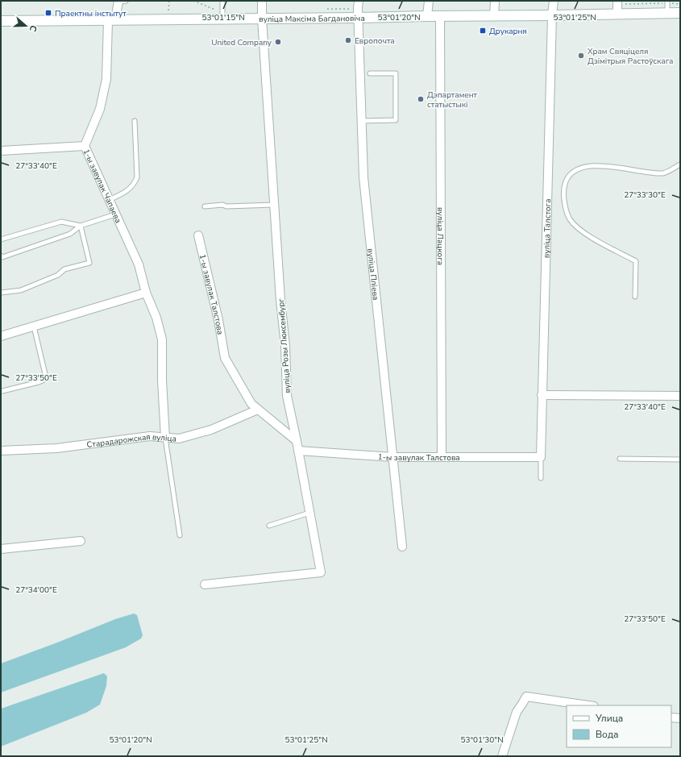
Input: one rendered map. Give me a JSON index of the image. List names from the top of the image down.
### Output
{
  "streets": {
    "main road": ["вуліца Максіма Багдановіча"],
    "street": [
      "1-ы завулак Чапаева",
      "вуліца Талстога",
      "вуліца Лацкога",
      "вуліца Пліева",
      "1-ы завулак Талстова",
      "вуліца Розы Люксембург",
      "Старадарожская вуліца"
    ]
  },
  "crossings": [
    ["вуліца Максіма Багдановіча", "1-ы завулак Чапаева"],
    ["вуліца Максіма Багдановіча", "вуліца Талстога"],
    ["вуліца Максіма Багдановіча", "вуліца Лацкога"],
    ["вуліца Максіма Багдановіча", "вуліца Пліева"],
    ["вуліца Максіма Багдановіча", "вуліца Розы Люксембург"],
    ["1-ы завулак Чапаева", "Старадарожская вуліца"],
    ["вуліца Талстога", "1-ы завулак Талстова"],
    ["вуліца Лацкога", "1-ы завулак Талстова"],
    ["вуліца Пліева", "1-ы завулак Талстова"],
    ["1-ы завулак Талстова", "вуліца Розы Люксембург"],
    ["1-ы завулак Талстова", "Старадарожская вуліца"]
  ],
  "places": {
    "transit": ["Праектны інстытут", "Друкарня"],
    "other": [
      "Европочта",
      "United Company",
      "Храм Свяціцеля Дзімітрыя Растоўскага",
      "Дэпартамент статыстыкі"
    ]
  },
  "legend": ["Улица", "Вода"],
  "north": "right",
  "coordinates": [
    "53°01'15\"N",
    "53°01'20\"N",
    "53°01'25\"N",
    "27°33'40\"E",
    "27°33'30\"E",
    "27°33'50\"E",
    "27°34'00\"E",
    "53°01'30\"N"
  ]
}
